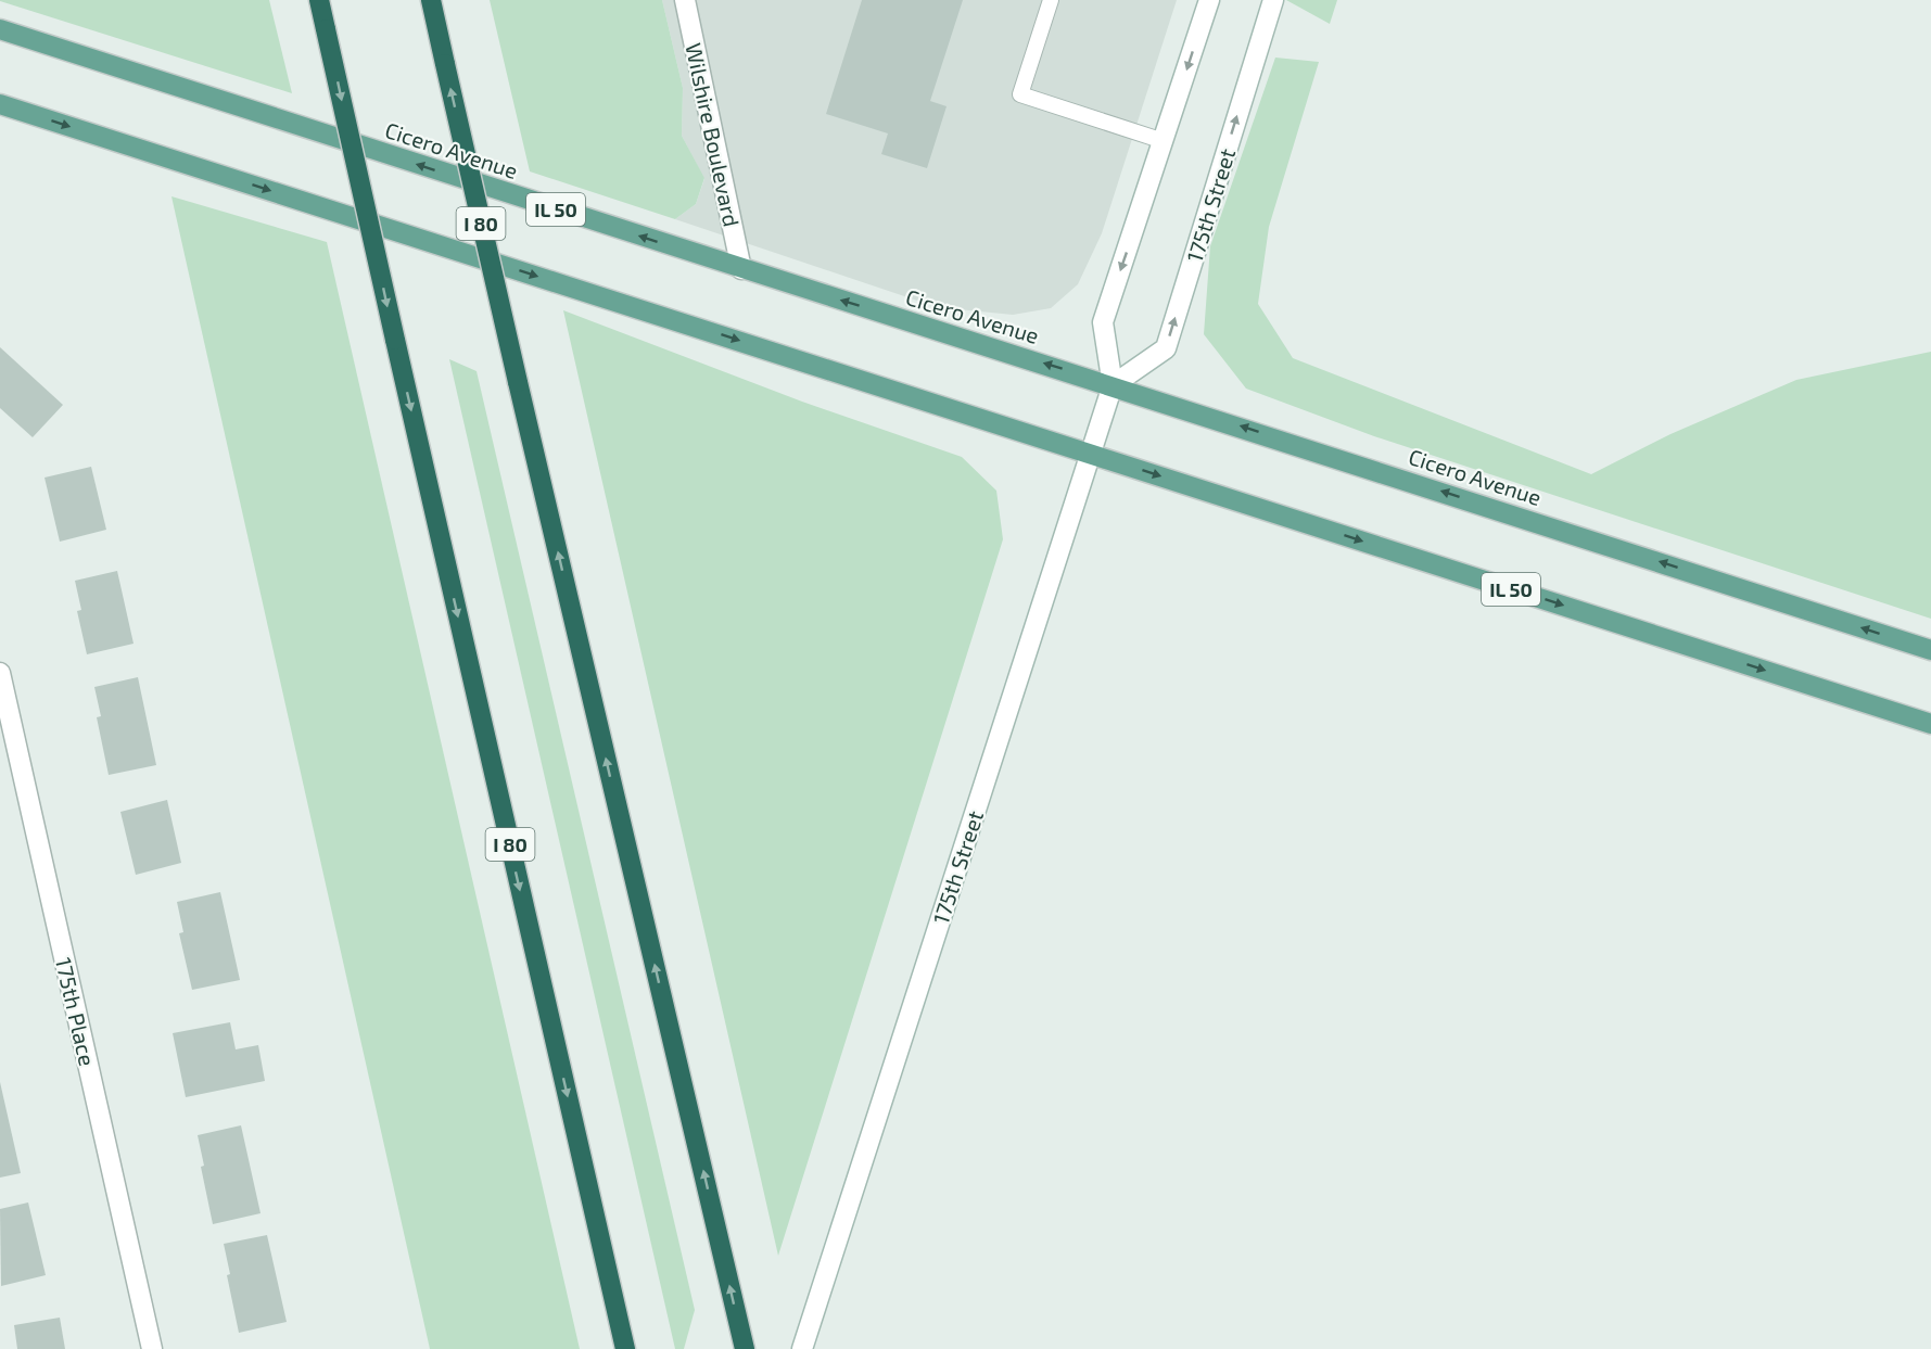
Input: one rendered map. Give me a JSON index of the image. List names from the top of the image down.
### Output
{
  "streets": {
    "highway": ["I 80"],
    "main road": ["Cicero Avenue", "IL 50"],
    "street": ["Wilshire Boulevard", "175th Street", "175th Place"]
  },
  "crossings": [
    ["Wilshire Boulevard", "Cicero Avenue"],
    ["Cicero Avenue", "175th Street"],
    ["175th Street", "IL 50"]
  ]
}
